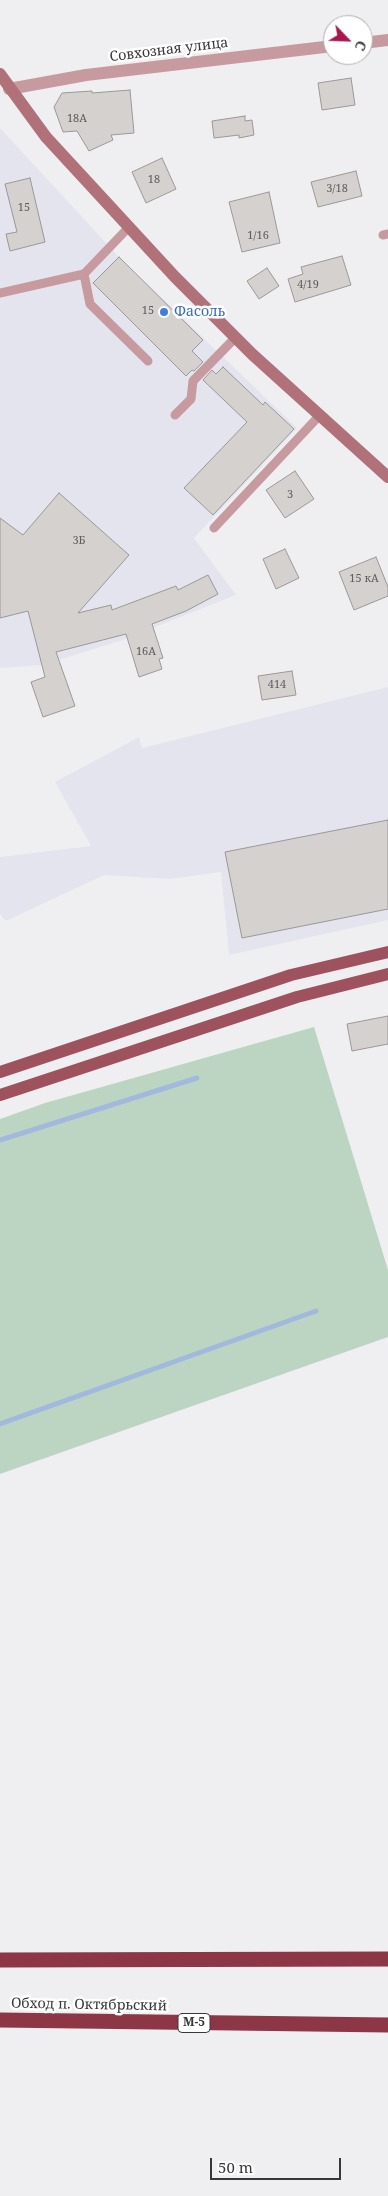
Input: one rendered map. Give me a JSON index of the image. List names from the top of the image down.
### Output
{
  "streets": {
    "highway": ["Обход п. Октябрьский", "М-5"],
    "street": ["Совхозная улица"]
  },
  "places": ["Фасоль"],
  "house_numbers": [
    "18А",
    "18",
    "3/18",
    "15",
    "1/16",
    "4/19",
    "15",
    "3",
    "3Б",
    "15 кА",
    "16А",
    "414"
  ],
  "scale_bar": "50 m",
  "north": "bottom right"
}
